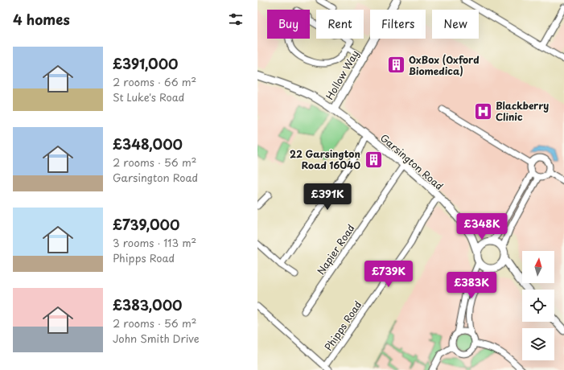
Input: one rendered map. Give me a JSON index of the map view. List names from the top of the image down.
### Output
{
  "streets": {
    "main road": ["Hollow Way", "Garsington Road"],
    "street": ["Napier Road", "Phipps Road"]
  },
  "crossings": [
    ["Hollow Way", "Garsington Road"],
    ["Garsington Road", "Napier Road"],
    ["Garsington Road", "Phipps Road"]
  ],
  "places": {
    "building": ["OxBox (Oxford Biomedica)", "22 Garsington Road 16040"],
    "hospital": ["Blackberry Clinic"]
  },
  "north": "top",
  "page": {
    "heading": "4 homes",
    "chip": [
      "Buy",
      "Rent",
      "Filters",
      "New"
    ],
    "list": [
      {
        "name": "£391,000",
        "note": "2 rooms · 66 m² · St Luke's Road"
      },
      {
        "name": "£348,000",
        "note": "2 rooms · 56 m² · Garsington Road"
      },
      {
        "name": "£739,000",
        "note": "3 rooms · 113 m² · Phipps Road"
      },
      {
        "name": "£383,000",
        "note": "2 rooms · 56 m² · John Smith Drive"
      }
    ],
    "price": [
      "£391K",
      "£348K",
      "£739K",
      "£383K"
    ]
  }
}
